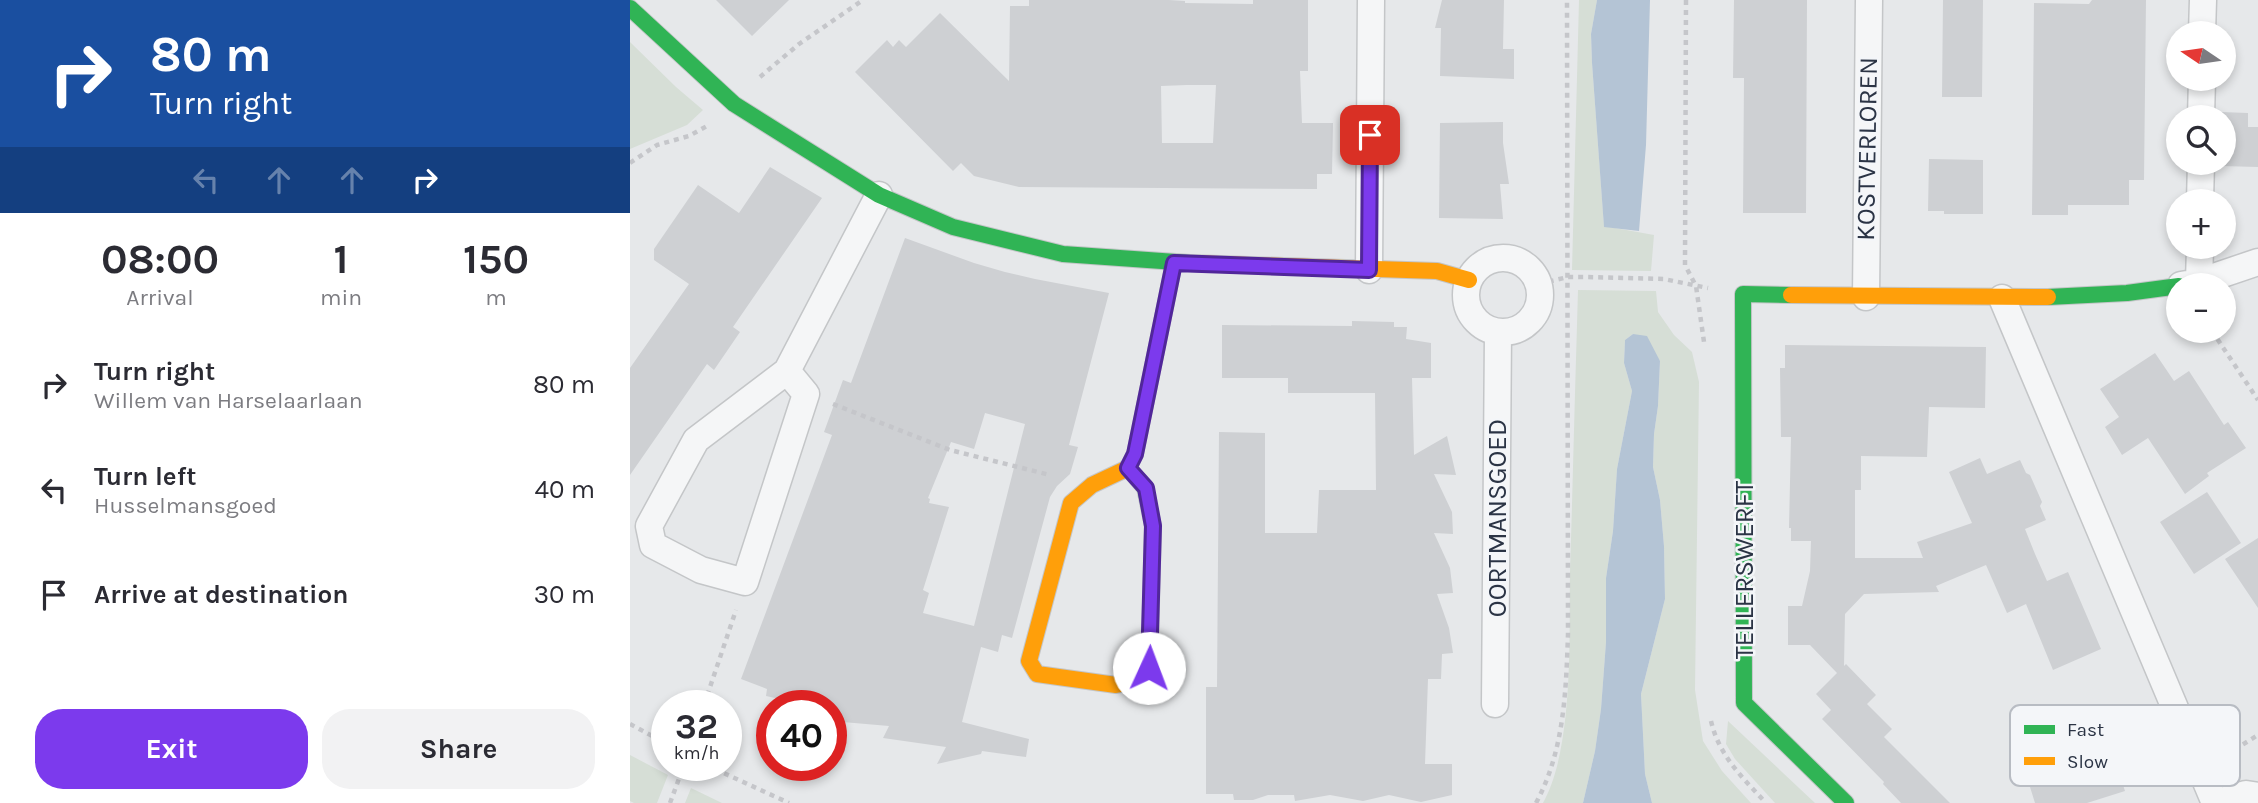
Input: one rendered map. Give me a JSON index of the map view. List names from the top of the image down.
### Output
{
  "streets": {
    "street": ["KOSTVERLOREN", "OORTMANSGOED", "TELLERSWERFT"]
  },
  "legend": ["Fast", "Slow"],
  "north": "left",
  "page": {
    "turn": ["80 m", "Turn right"],
    "map_buttons": ["+", "−"],
    "eta": [
      "08:00",
      "Arrival",
      "1",
      "min",
      "150",
      "m"
    ],
    "list": [
      {
        "name": "Turn right",
        "note": "Willem van Harselaarlaan",
        "value": "80 m"
      },
      {
        "name": "Turn left",
        "note": "Husselmansgoed",
        "value": "40 m"
      },
      {
        "name": "Arrive at destination",
        "value": "30 m"
      }
    ],
    "speed": "32 km/h",
    "limit": "40",
    "buttons": ["Exit", "Share"]
  }
}
